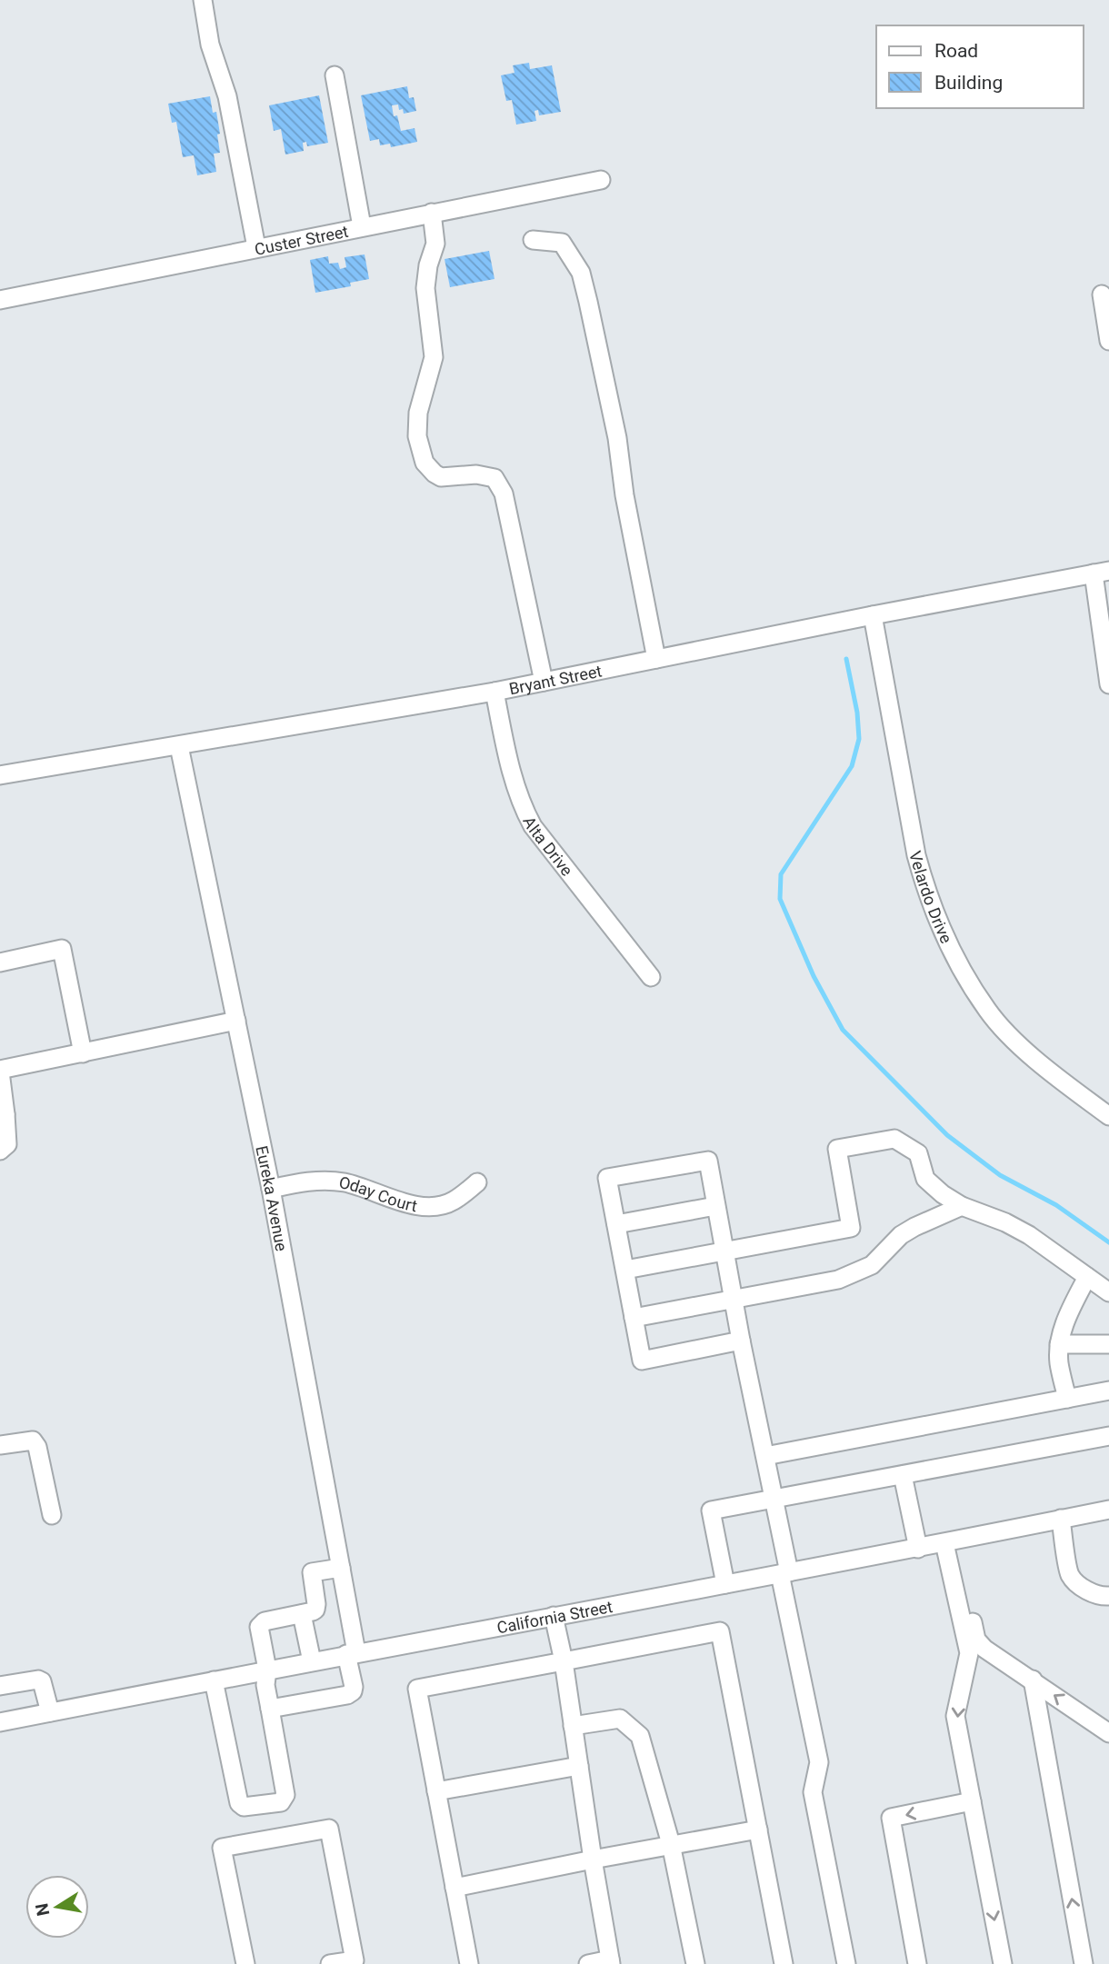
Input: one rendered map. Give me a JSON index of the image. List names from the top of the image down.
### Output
{
  "streets": {
    "street": [
      "Custer Street",
      "Bryant Street",
      "Alta Drive",
      "Velardo Drive",
      "Oday Court",
      "Eureka Avenue",
      "California Street"
    ]
  },
  "crossings": [
    ["Bryant Street", "Alta Drive"],
    ["Bryant Street", "Velardo Drive"],
    ["Bryant Street", "Eureka Avenue"],
    ["Oday Court", "Eureka Avenue"],
    ["Eureka Avenue", "California Street"]
  ],
  "legend": ["Road", "Building"],
  "north": "left"
}
